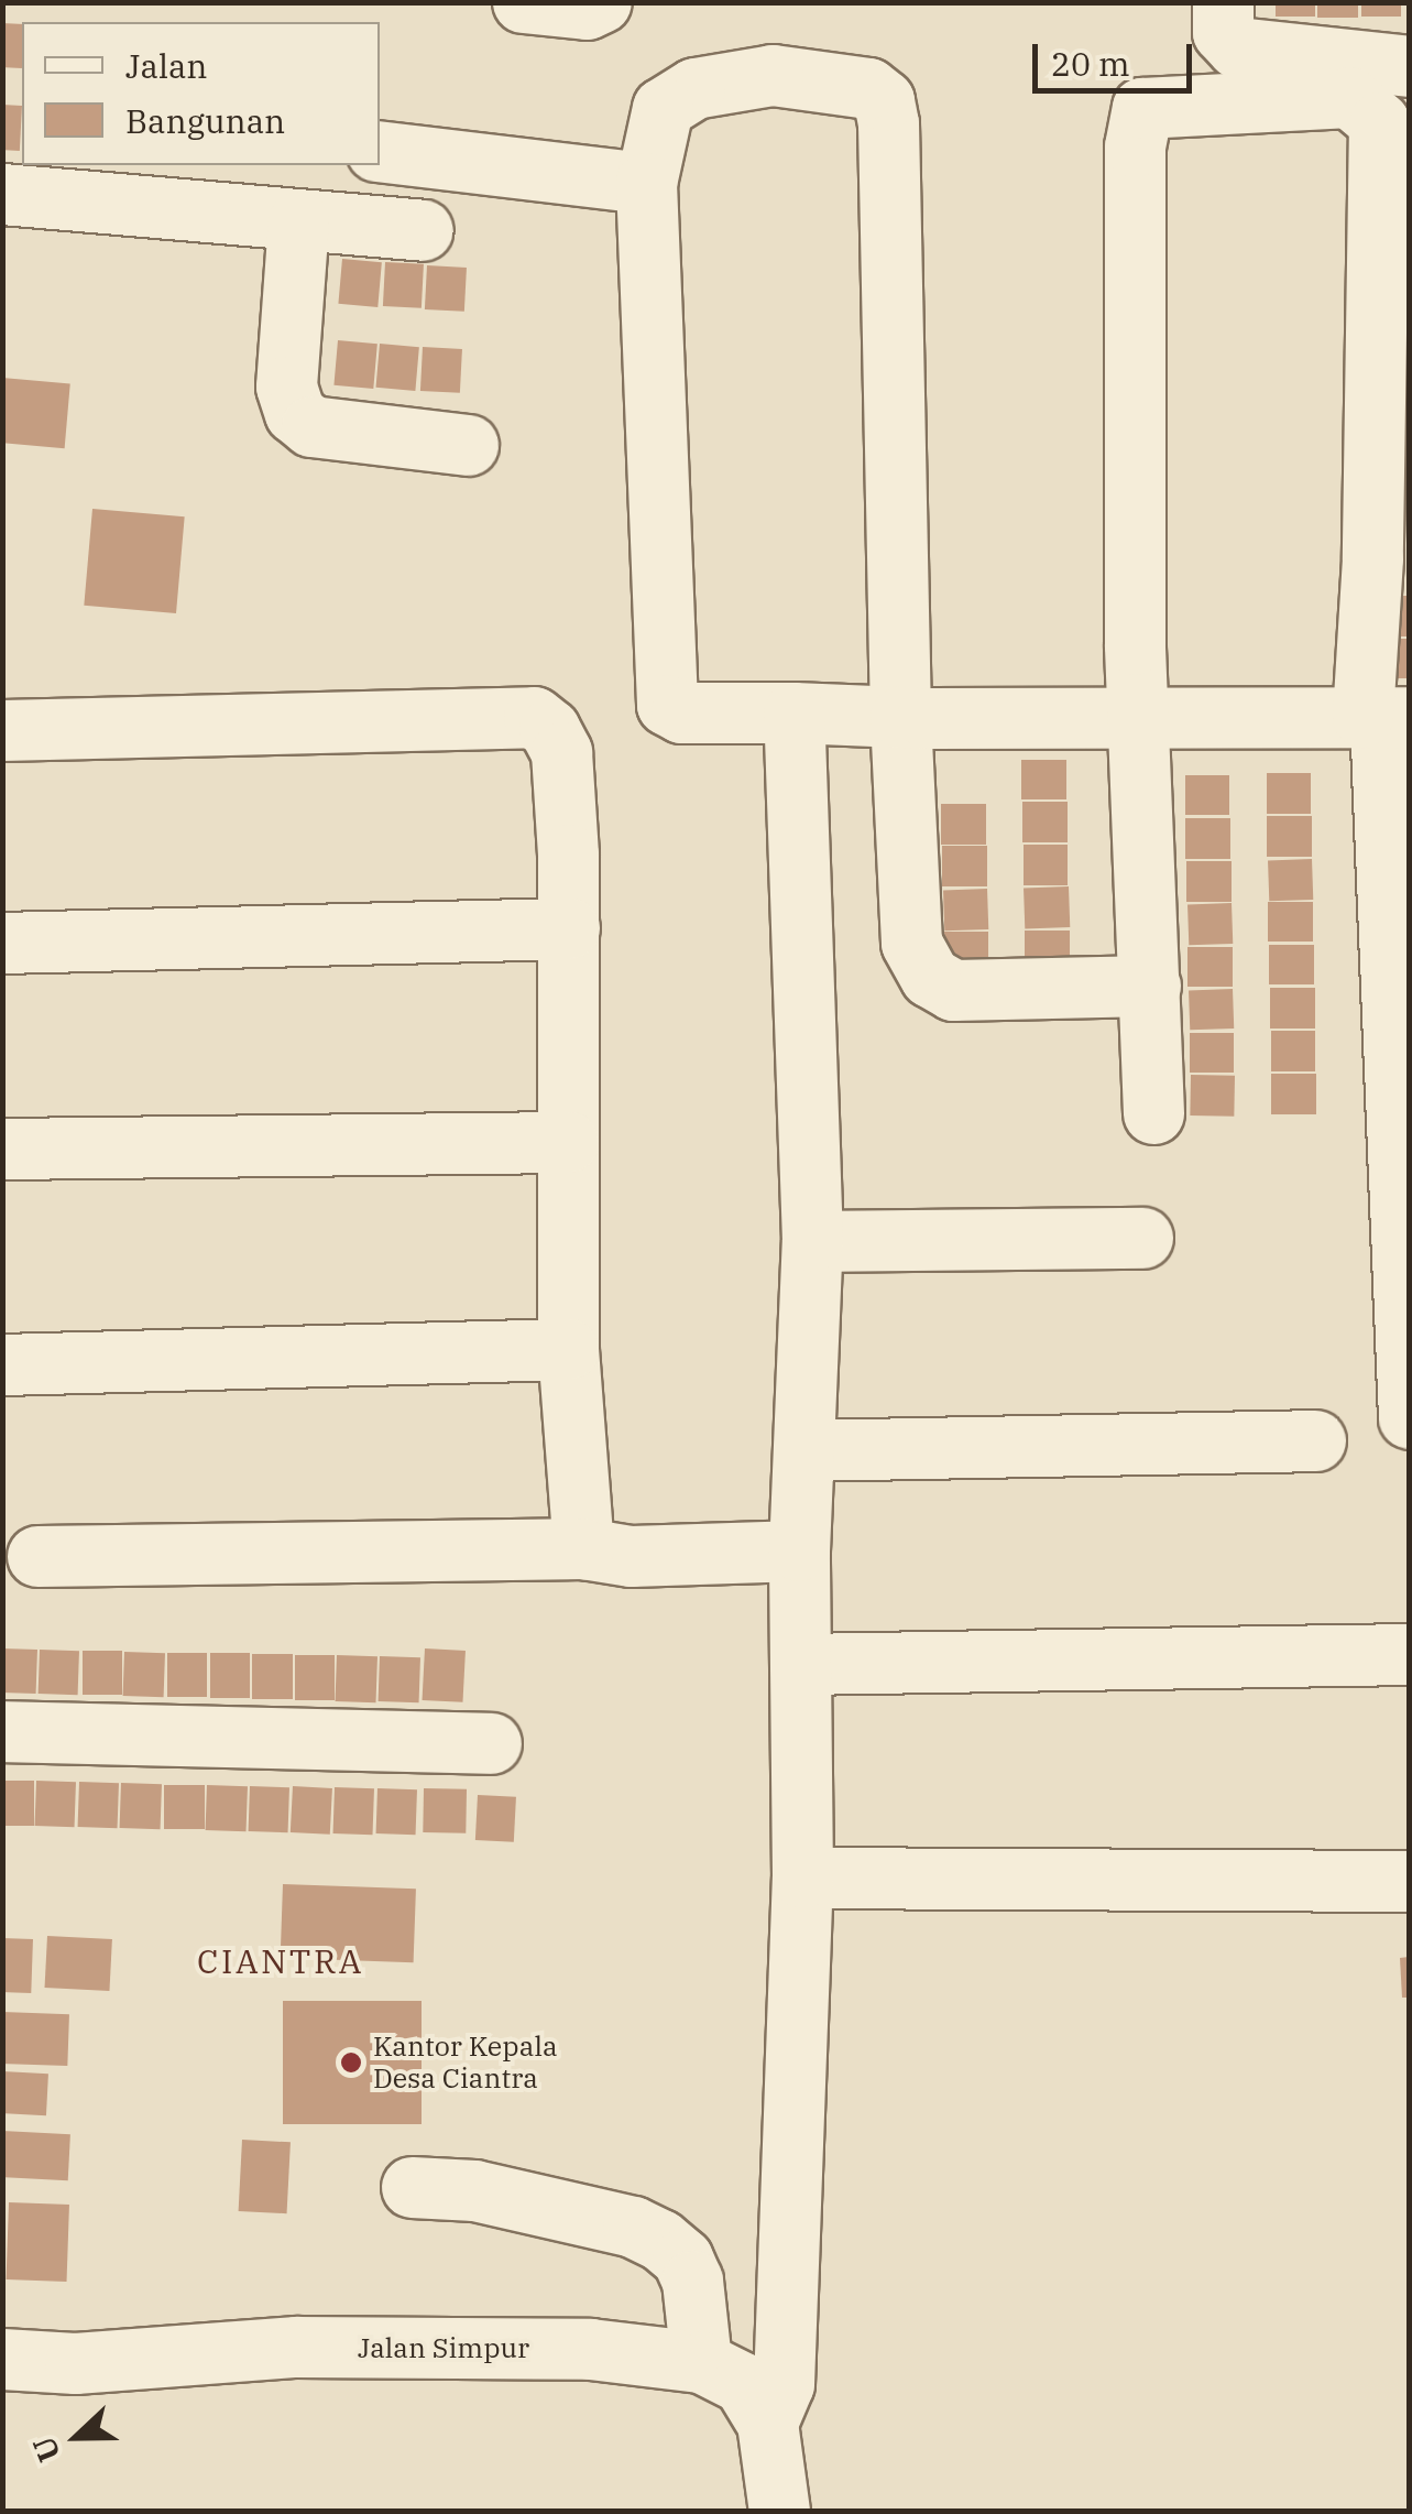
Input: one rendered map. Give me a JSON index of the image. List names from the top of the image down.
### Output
{
  "streets": {
    "street": ["Jalan Simpur"]
  },
  "districts": ["CIANTRA"],
  "places": ["Kantor Kepala Desa Ciantra"],
  "legend": ["Jalan", "Bangunan"],
  "scale_bar": "20 m",
  "north": "left"
}
